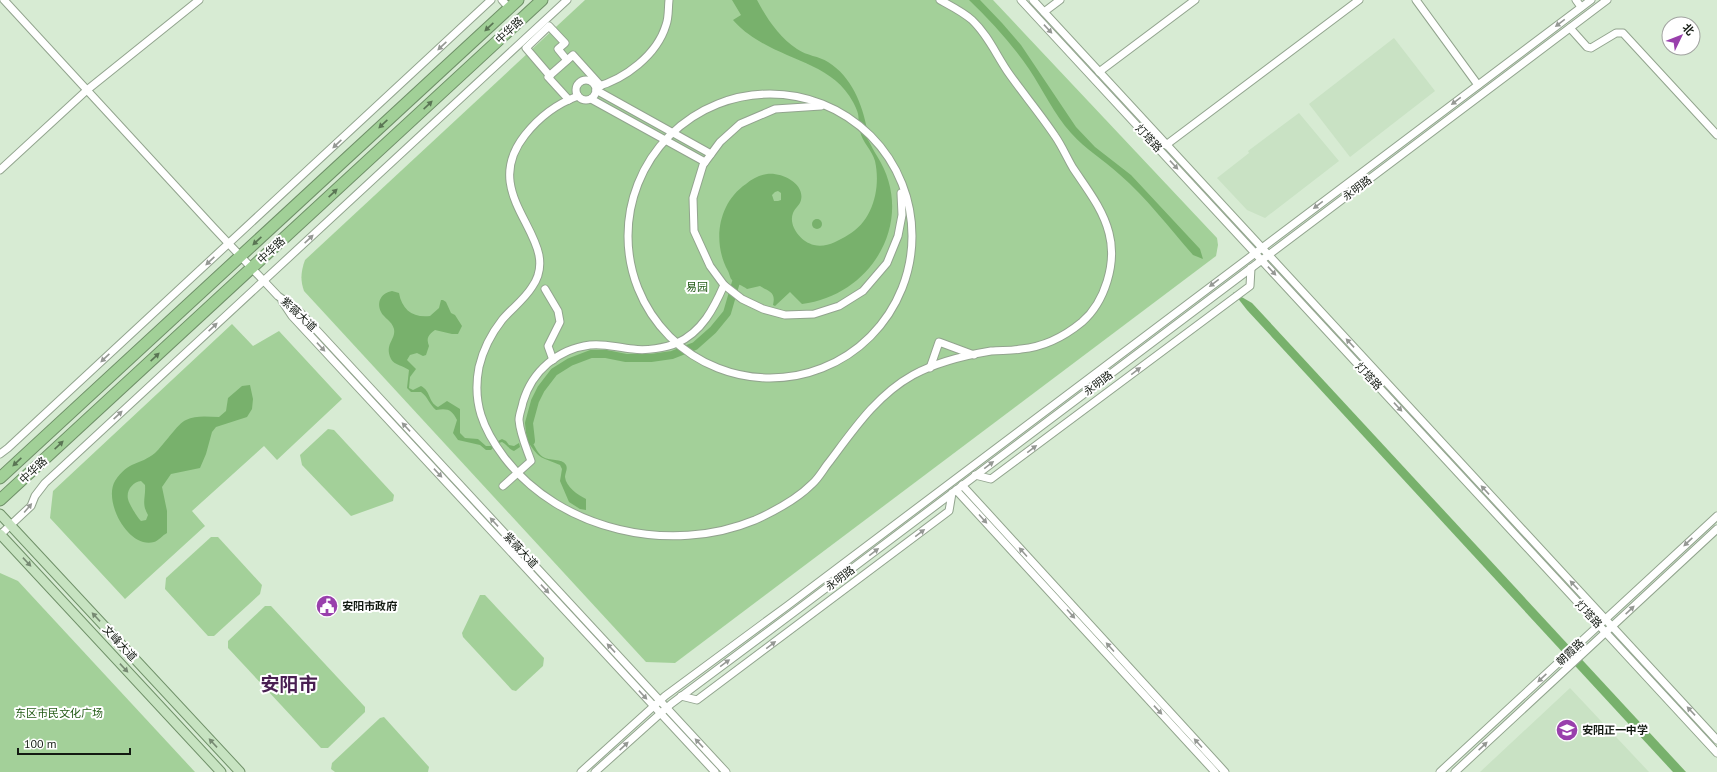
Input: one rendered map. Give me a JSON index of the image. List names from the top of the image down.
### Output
{
  "streets": {
    "highway": ["中华路"],
    "main road": ["文峰大道"],
    "street": [
      "灯塔路",
      "永明路",
      "紫薇大道",
      "朝霞路"
    ]
  },
  "crossings": [
    ["灯塔路", "永明路"],
    ["灯塔路", "朝霞路"],
    ["永明路", "紫薇大道"]
  ],
  "districts": ["安阳市"],
  "parks": ["易园", "东区市民文化广场"],
  "places": {
    "public building": ["安阳市政府"],
    "school or university": ["安阳正一中学"]
  },
  "scale_bar": "100 m",
  "north": "top right"
}
